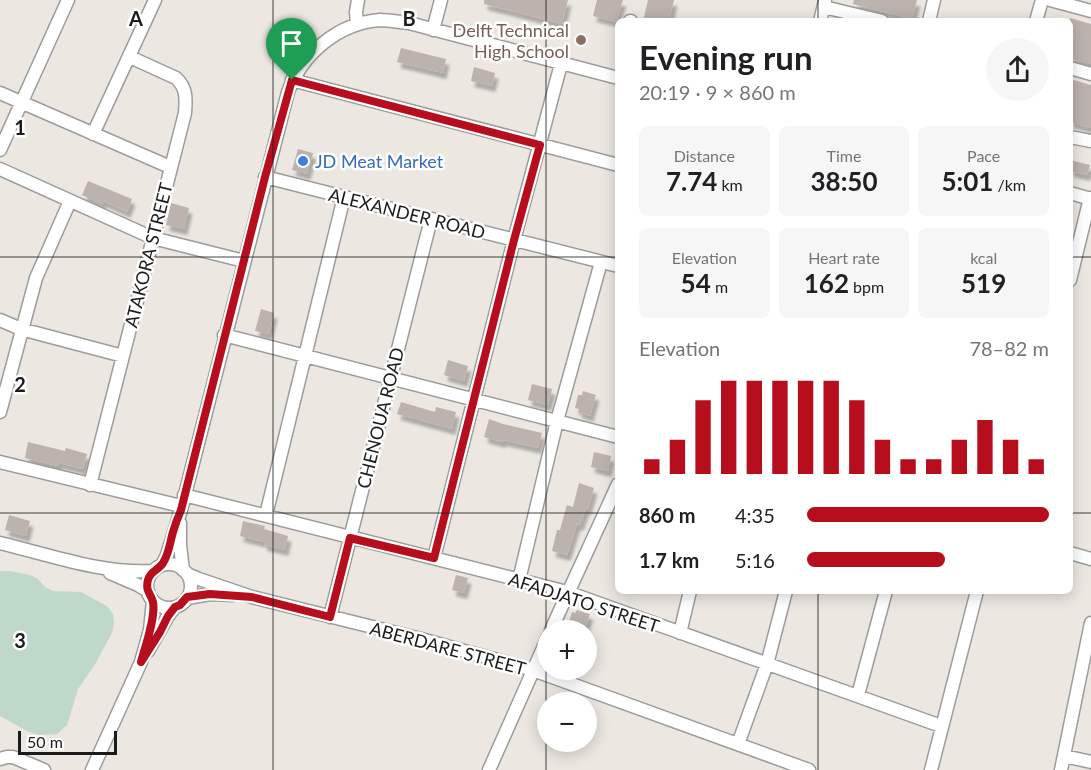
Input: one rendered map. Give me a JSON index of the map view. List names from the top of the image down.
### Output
{
  "streets": {
    "street": [
      "ALEXANDER ROAD",
      "ATAKORA STREET",
      "CHENOUA ROAD",
      "AFADJATO STREET",
      "ABERDARE STREET"
    ]
  },
  "crossings": [
    ["ALEXANDER ROAD", "CHENOUA ROAD"],
    ["ATAKORA STREET", "AFADJATO STREET"],
    ["CHENOUA ROAD", "AFADJATO STREET"],
    ["CHENOUA ROAD", "ABERDARE STREET"]
  ],
  "places": ["Delft Technical High School", "JD Meat Market"],
  "scale_bar": "50 m",
  "page": {
    "heading": ["Evening run", "20:19 · 9 × 860 m"],
    "stats": [
      ["Distance", "7.74 km"],
      ["Time", "38:50"],
      ["Pace", "5:01 /km"],
      ["Elevation", "54 m"],
      ["Heart rate", "162 bpm"],
      ["kcal", "519"]
    ],
    "chart": ["Elevation", "78–82 m"],
    "list": [
      {
        "name": "860 m",
        "note": "4:35"
      },
      {
        "name": "1.7 km",
        "note": "5:16"
      }
    ],
    "map_buttons": ["+", "−"],
    "scale": "50 m"
  },
  "grid": {
    "columns": ["A", "B"],
    "rows": ["1", "2", "3"]
  }
}
